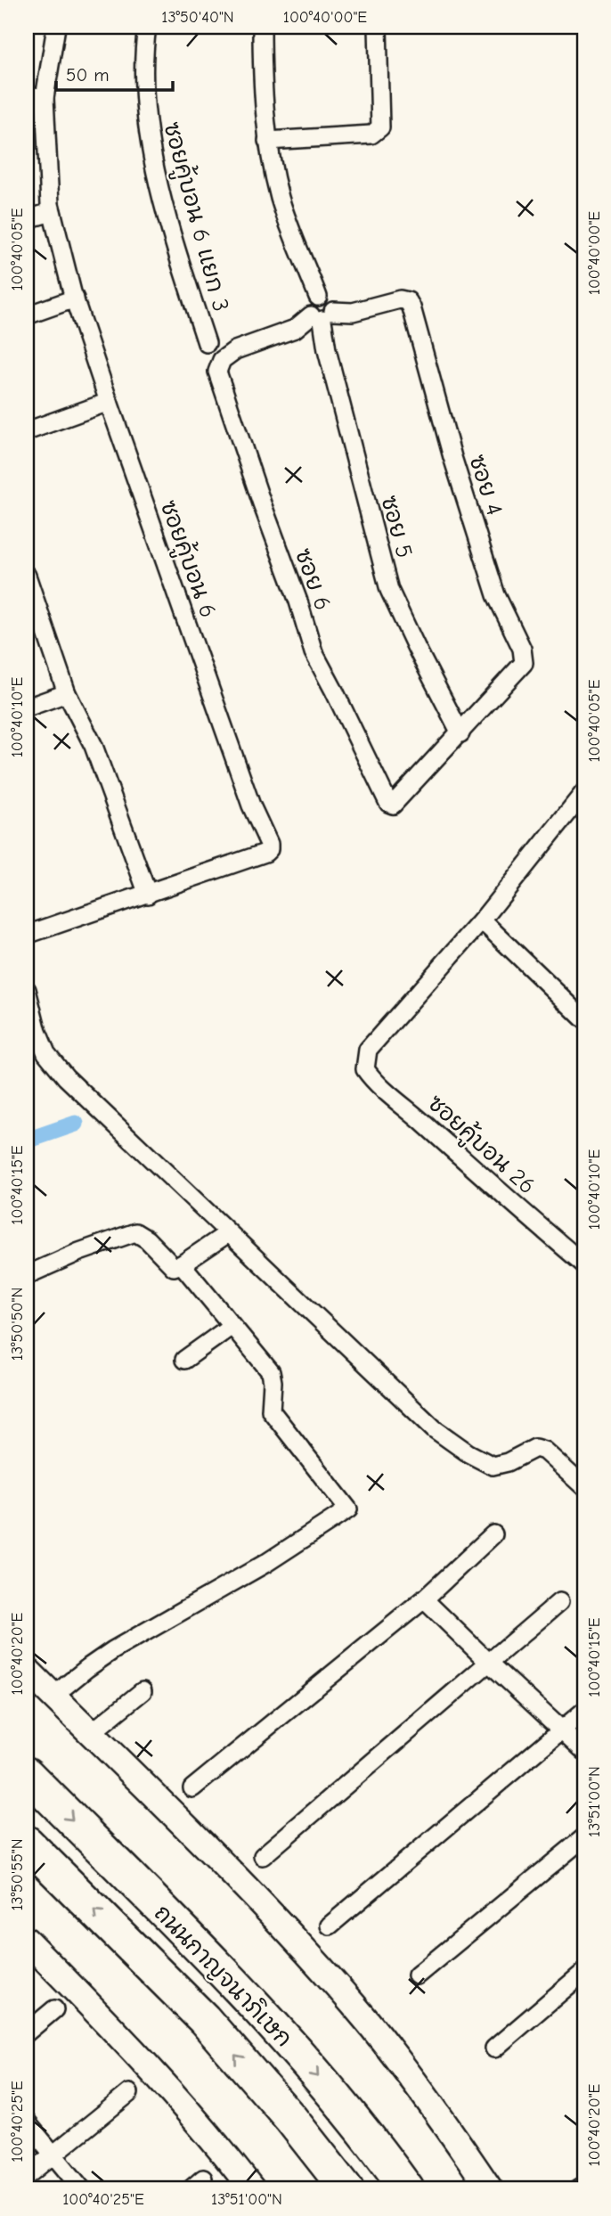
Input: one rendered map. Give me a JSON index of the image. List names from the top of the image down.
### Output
{
  "streets": {
    "highway": ["ถนนกาญจนาภิเษก"],
    "street": [
      "ซอยคู้บอน 6 แยก 3",
      "ซอย 4",
      "ซอย 5",
      "ซอยคู้บอน 6",
      "ซอย 6",
      "ซอยคู้บอน 26"
    ]
  },
  "crossings": [
    ["ซอย 4", "ซอย 5"],
    ["ซอย 4", "ซอย 6"],
    ["ซอย 5", "ซอย 6"]
  ],
  "scale_bar": "50 m",
  "coordinates": [
    "13°50'40\"N",
    "100°40'00\"E",
    "100°40'05\"E",
    "100°40'10\"E",
    "100°40'15\"E",
    "13°50'50\"N",
    "100°40'20\"E",
    "13°51'00\"N",
    "13°50'55\"N",
    "100°40'25\"E"
  ]
}
